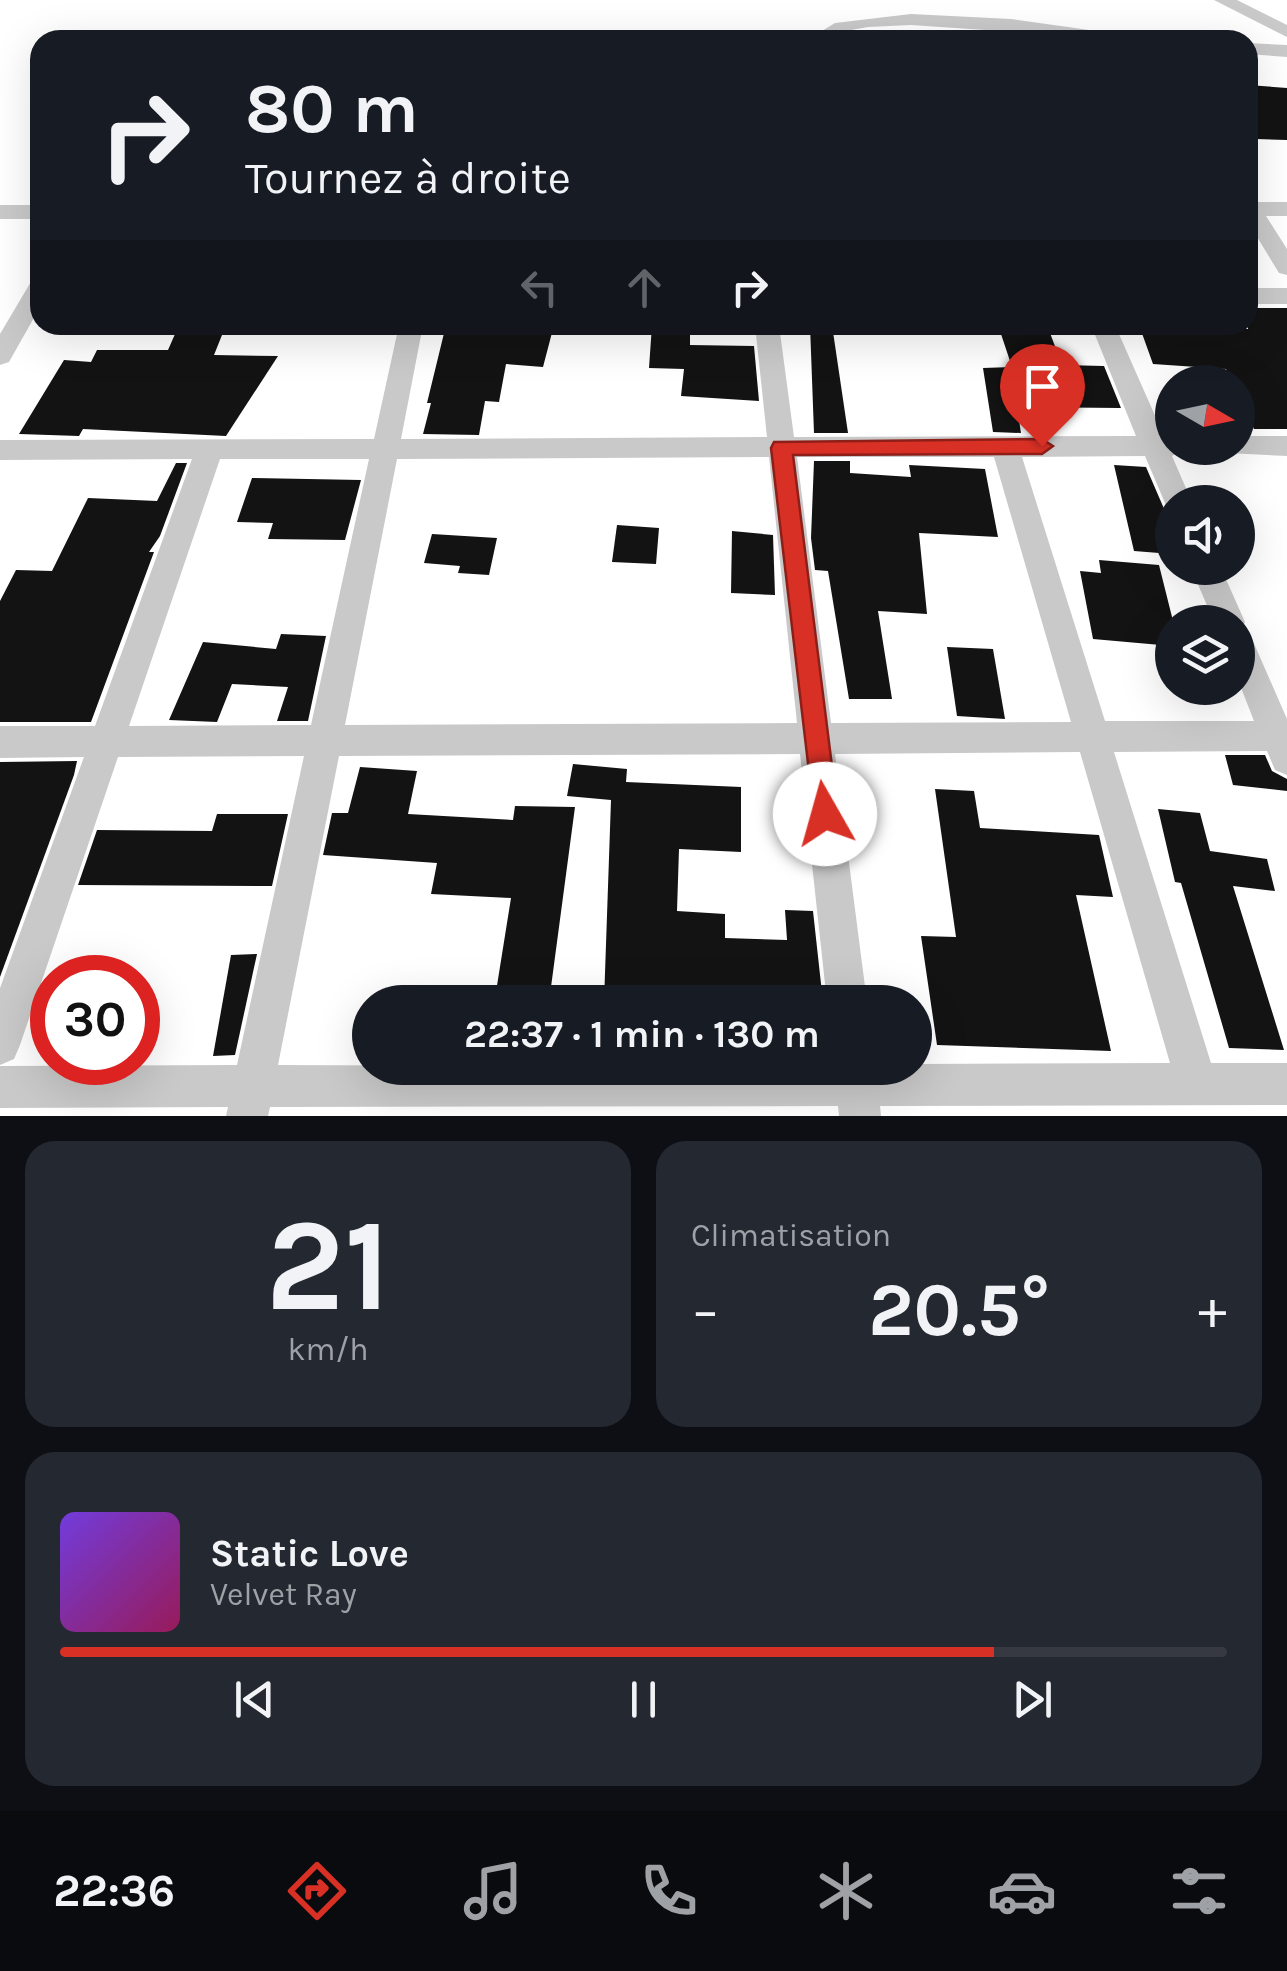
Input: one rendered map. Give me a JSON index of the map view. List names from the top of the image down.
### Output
{
  "north": "right",
  "page": {
    "turn": ["80 m", "Tournez à droite"],
    "limit": "30",
    "trip": "22:37 · 1 min · 130 m",
    "tile": [
      ["21", "km/h"],
      "Climatisation"
    ],
    "heat": ["−", "20.5°", "+"],
    "song": ["Static Love", "Velvet Ray"],
    "tabs": "22:36"
  }
}
